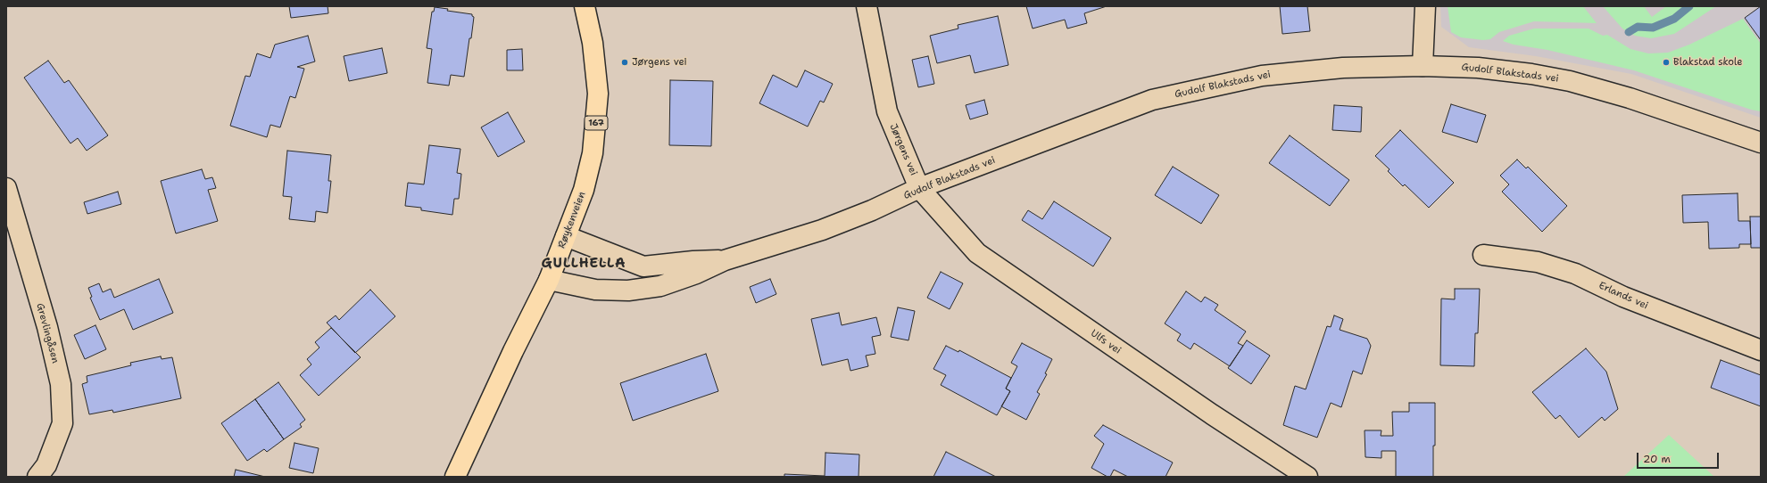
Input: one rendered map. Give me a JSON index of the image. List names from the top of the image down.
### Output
{
  "streets": {
    "main road": ["167", "Røykenveien"],
    "street": [
      "Gudolf Blakstads vei",
      "Jørgens vei",
      "Erlands vei",
      "Grevlingåsen",
      "Ulfs vei"
    ]
  },
  "crossings": [
    ["Gudolf Blakstads vei", "Jørgens vei"],
    ["Gudolf Blakstads vei", "Røykenveien"],
    ["Gudolf Blakstads vei", "Ulfs vei"],
    ["Jørgens vei", "Ulfs vei"]
  ],
  "districts": ["GULLHELLA"],
  "places": ["Jørgens vei", "Blakstad skole"],
  "scale_bar": "20 m"
}
